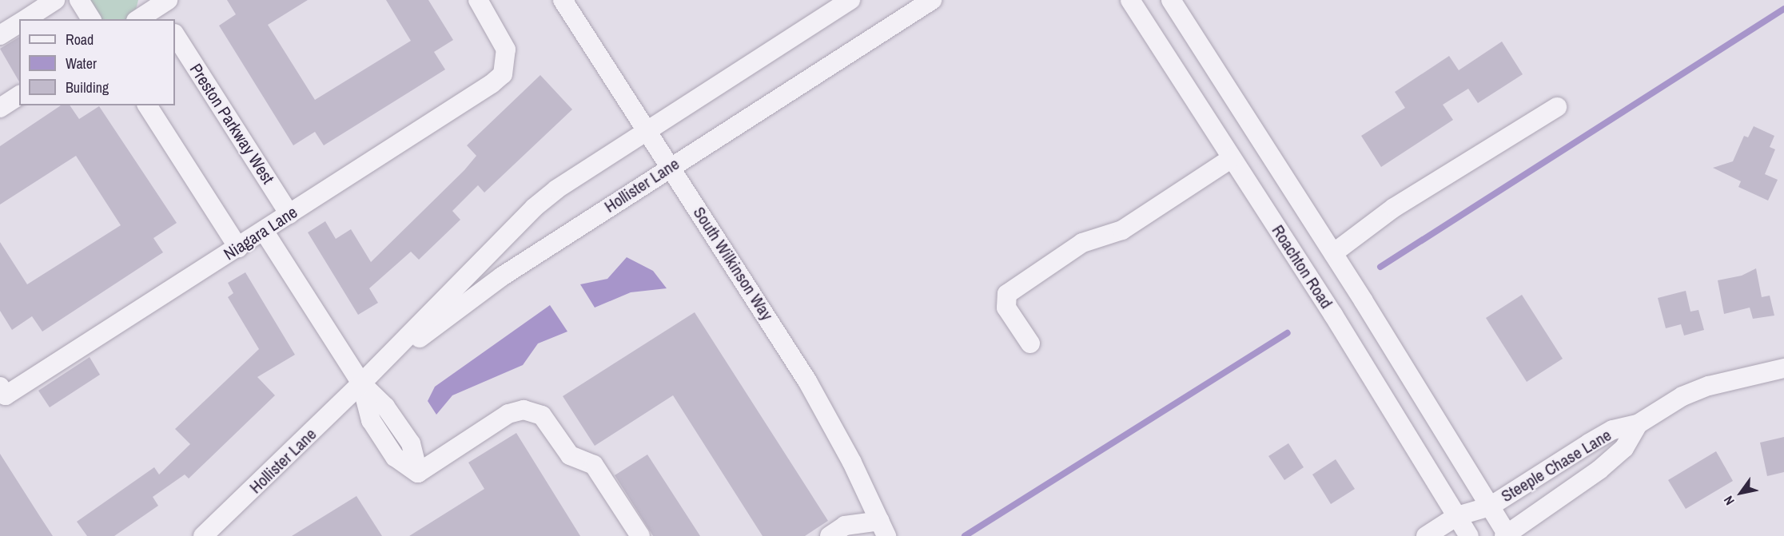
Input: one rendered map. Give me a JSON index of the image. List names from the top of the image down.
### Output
{
  "streets": {
    "street": [
      "Preston Parkway West",
      "Hollister Lane",
      "Niagara Lane",
      "South Wilkinson Way",
      "Roachton Road",
      "Steeple Chase Lane"
    ]
  },
  "crossings": [
    ["Preston Parkway West", "Niagara Lane"],
    ["Hollister Lane", "South Wilkinson Way"],
    ["Roachton Road", "Steeple Chase Lane"]
  ],
  "legend": ["Road", "Water", "Building"],
  "north": "bottom left"
}
